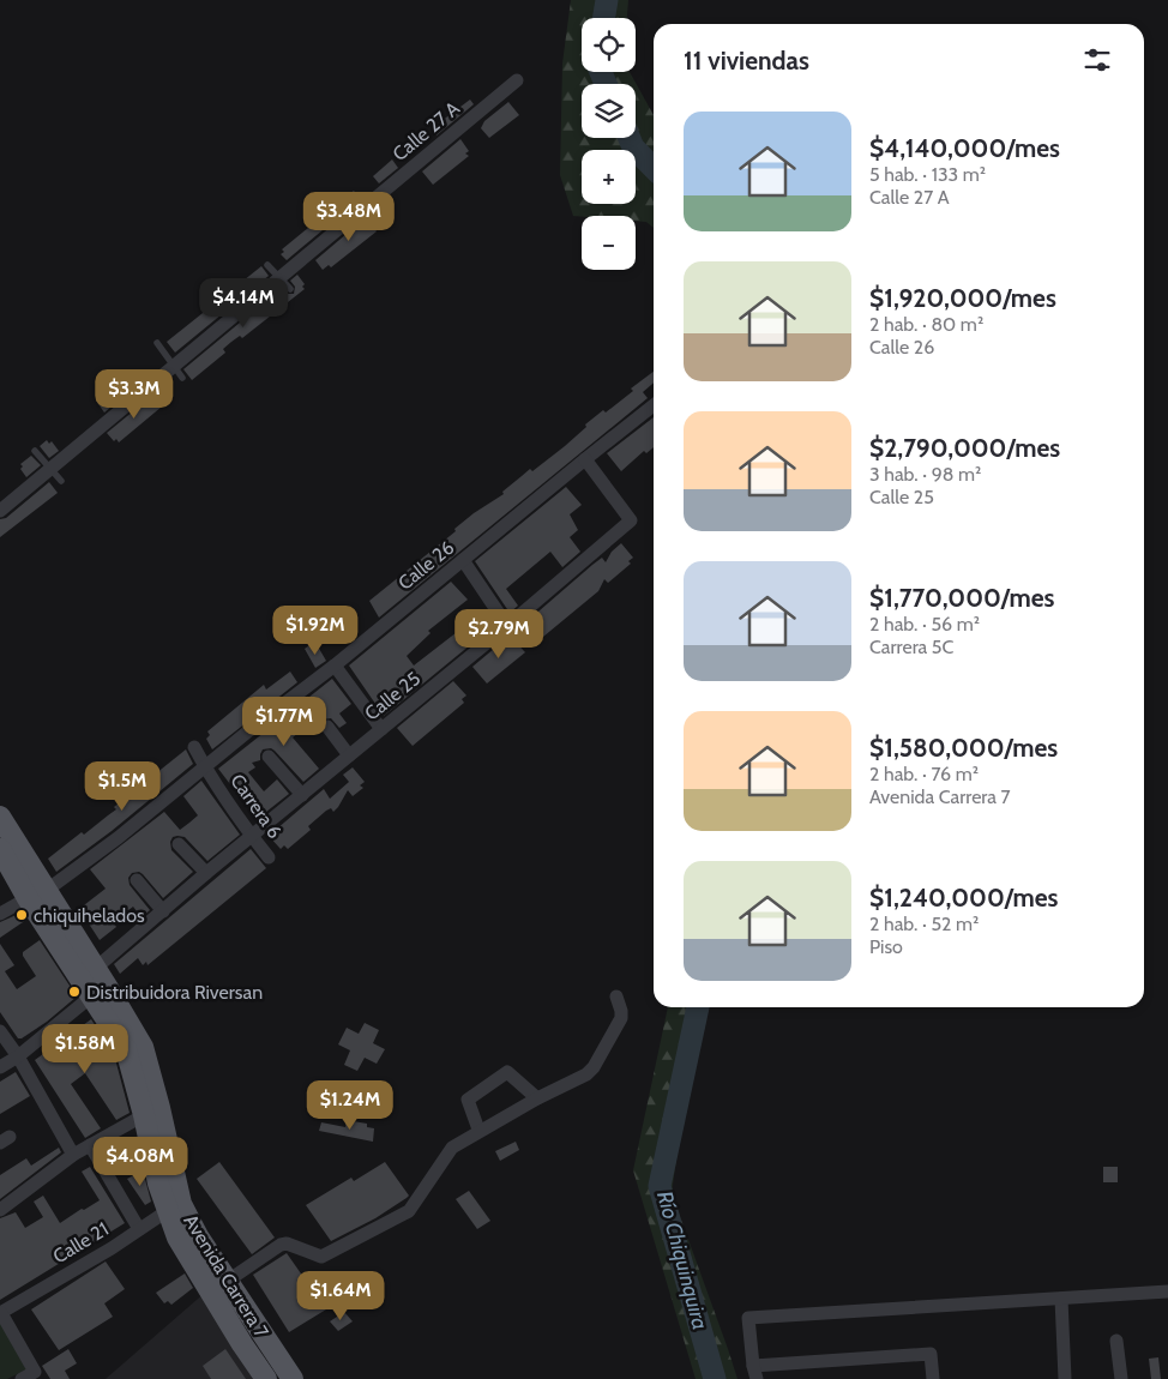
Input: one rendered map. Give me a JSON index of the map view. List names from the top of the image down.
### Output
{
  "streets": {
    "main road": ["Avenida Carrera 7"],
    "street": [
      "Calle 27 A",
      "Calle 26",
      "Calle 25",
      "Carrera 6",
      "Calle 21"
    ]
  },
  "crossings": [
    ["Calle 26", "Calle 25"],
    ["Calle 26", "Carrera 6"],
    ["Calle 26", "Avenida Carrera 7"],
    ["Calle 25", "Carrera 6"],
    ["Calle 25", "Avenida Carrera 7"],
    ["Calle 21", "Avenida Carrera 7"]
  ],
  "water": ["Río Chiquinquira"],
  "places": ["chiquihelados", "Distribuidora Riversan"],
  "page": {
    "map_buttons": ["+", "−"],
    "heading": "11 viviendas",
    "list": [
      {
        "name": "$4,140,000/mes",
        "note": "5 hab. · 133 m² · Calle 27 A"
      },
      {
        "name": "$1,920,000/mes",
        "note": "2 hab. · 80 m² · Calle 26"
      },
      {
        "name": "$2,790,000/mes",
        "note": "3 hab. · 98 m² · Calle 25"
      },
      {
        "name": "$1,770,000/mes",
        "note": "2 hab. · 56 m² · Carrera 5C"
      },
      {
        "name": "$1,580,000/mes",
        "note": "2 hab. · 76 m² · Avenida Carrera 7"
      },
      {
        "name": "$1,240,000/mes",
        "note": "2 hab. · 52 m² · Piso"
      }
    ],
    "price": [
      "$3.48M",
      "$4.14M",
      "$3.3M",
      "$1.92M",
      "$2.79M",
      "$1.77M",
      "$1.5M",
      "$1.58M",
      "$1.24M",
      "$4.08M",
      "$1.64M"
    ]
  }
}
